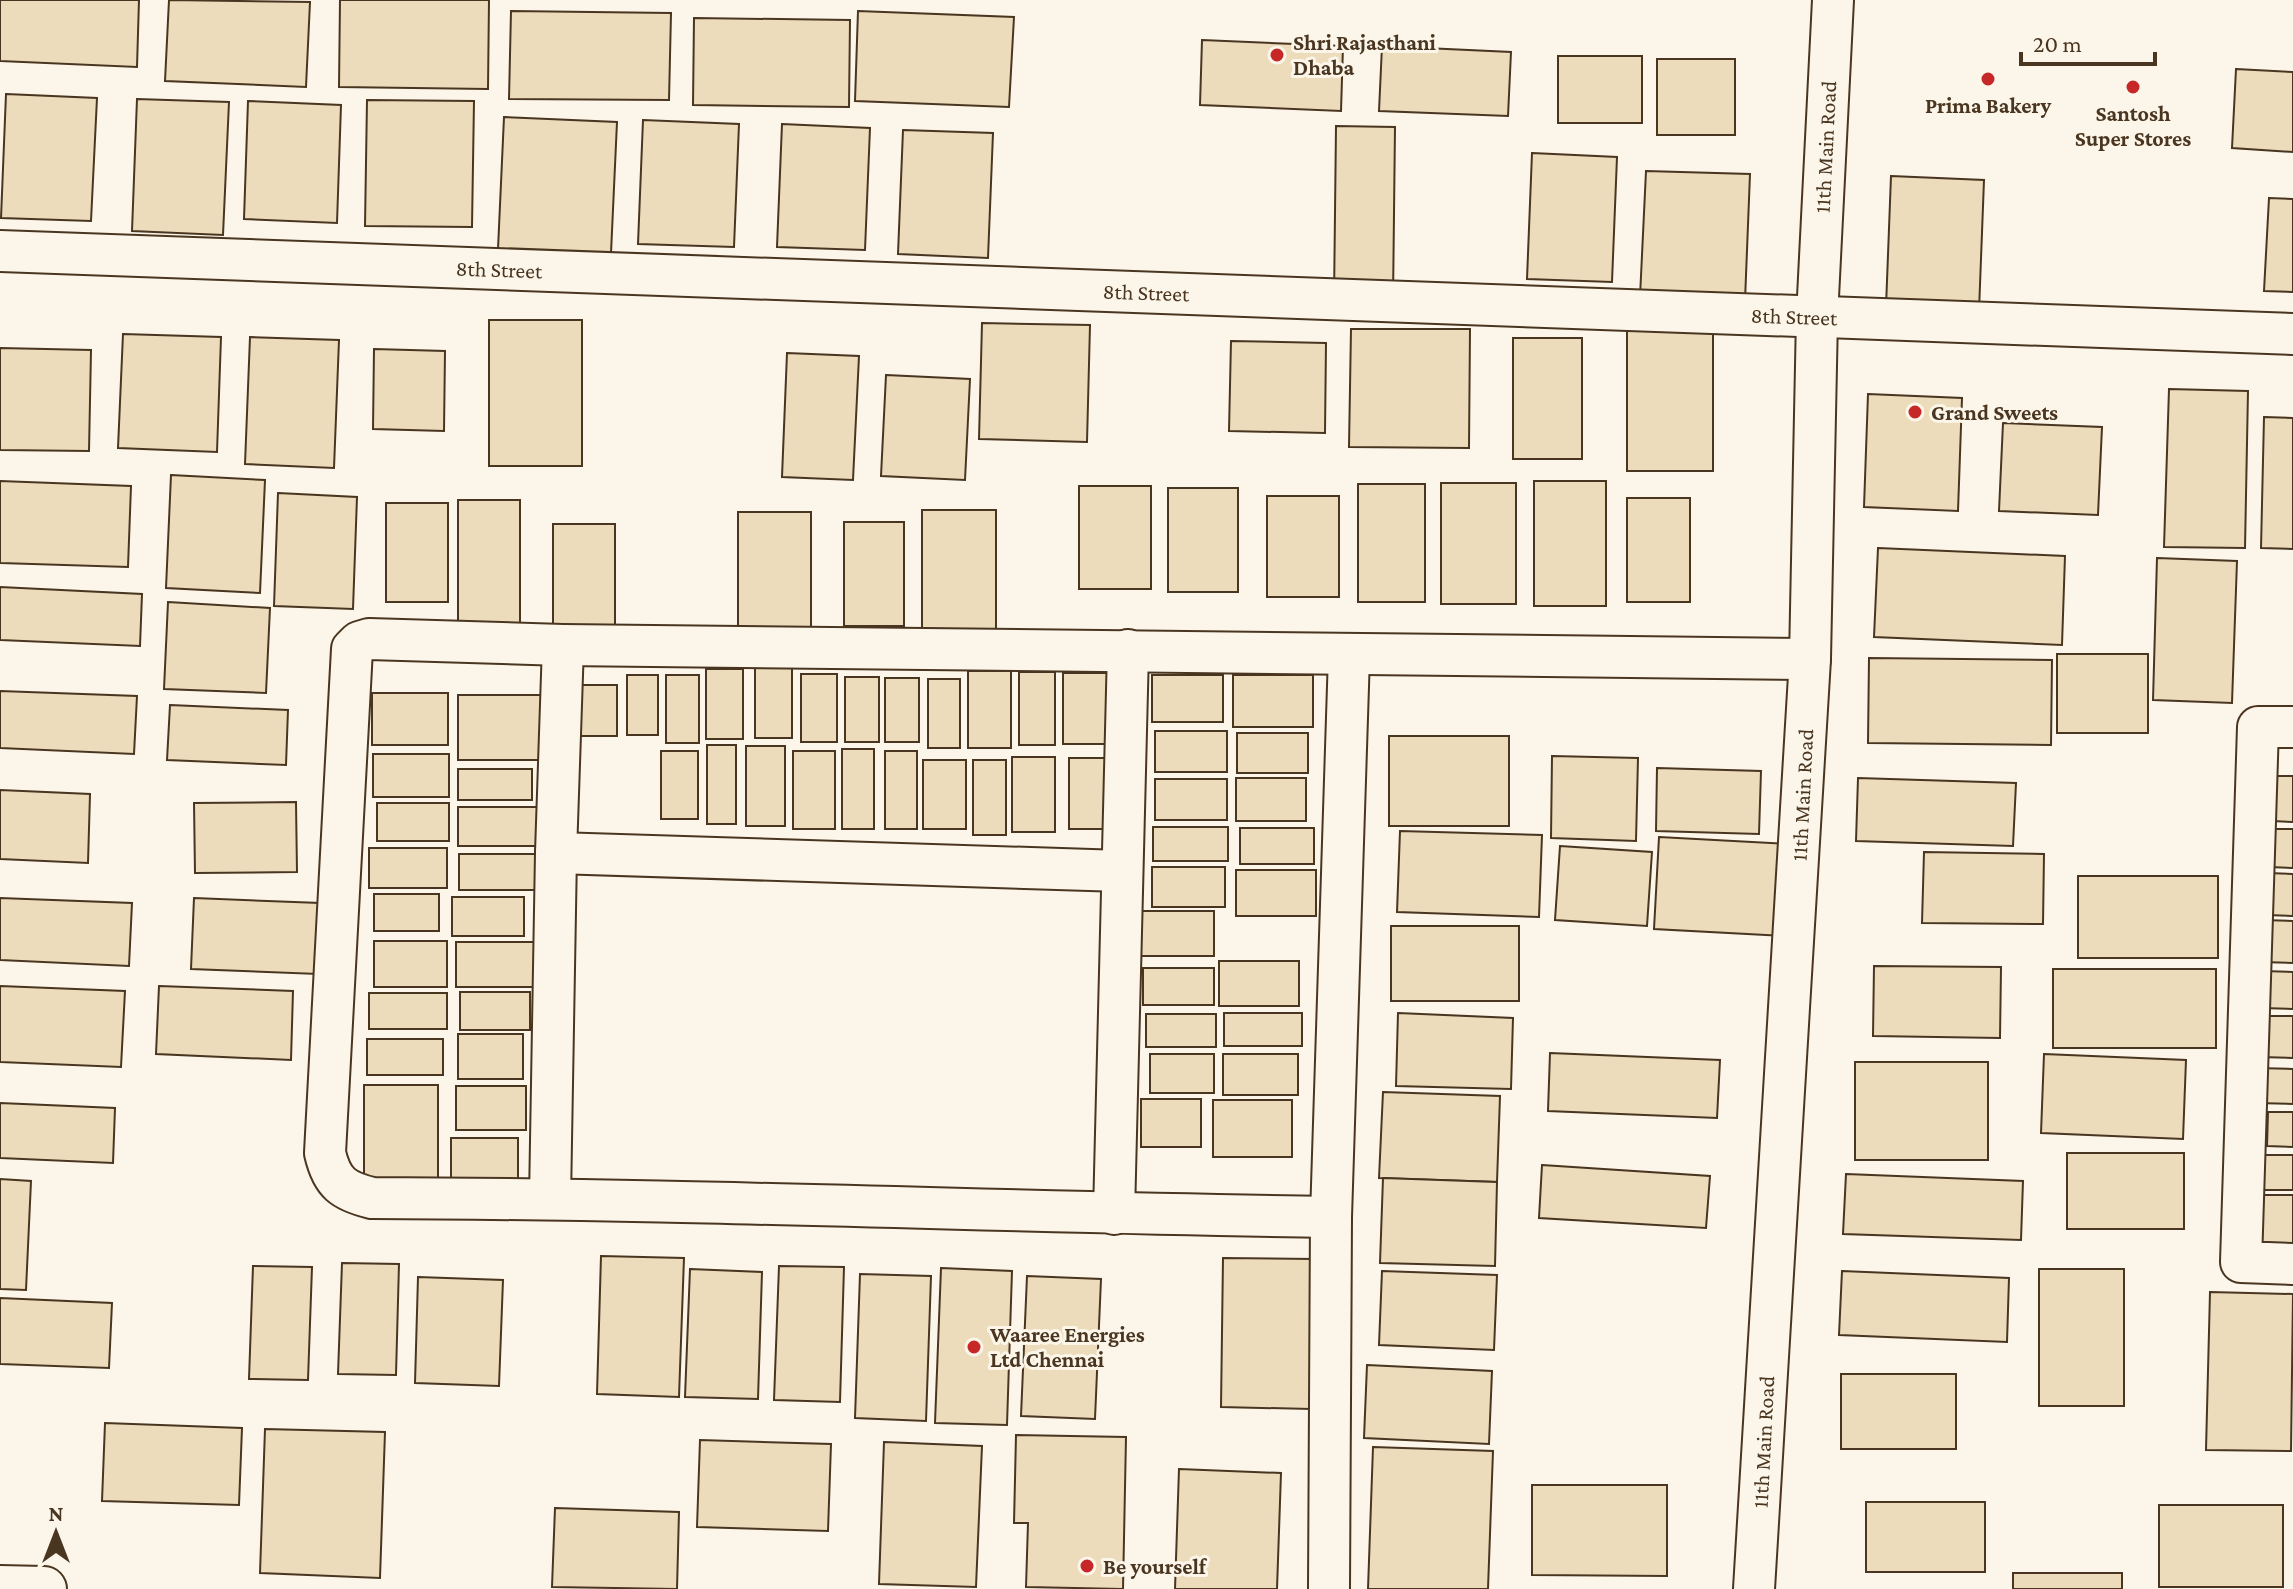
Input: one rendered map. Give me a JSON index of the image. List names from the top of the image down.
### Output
{
  "streets": {
    "street": ["11th Main Road", "8th Street"]
  },
  "crossings": [
    ["11th Main Road", "8th Street"]
  ],
  "places": [
    "Shri Rajasthani Dhaba",
    "Prima Bakery",
    "Santosh Super Stores",
    "Grand Sweets",
    "Waaree Energies Ltd Chennai",
    "Be yourself"
  ],
  "scale_bar": "20 m",
  "north": "top"
}
